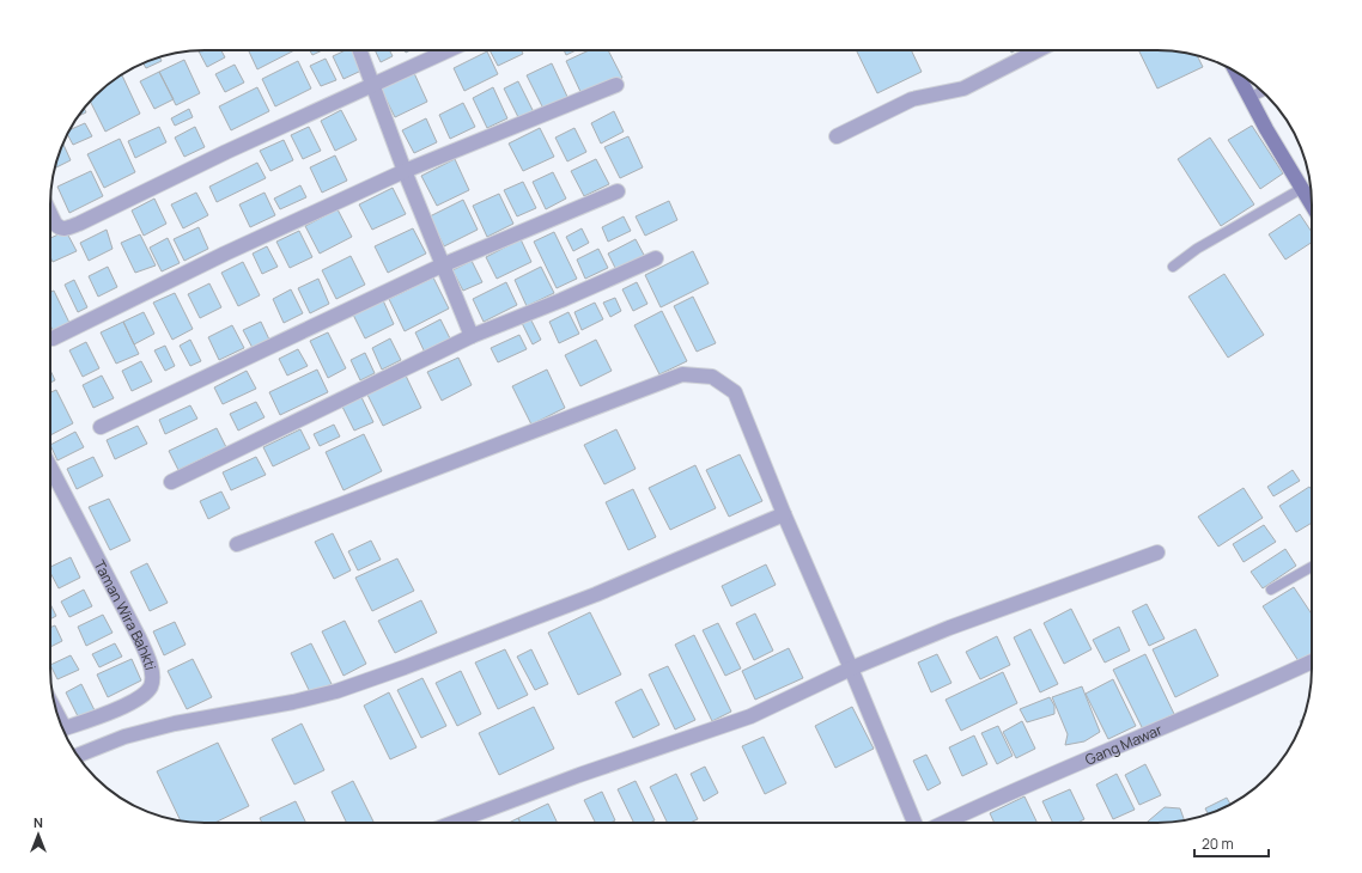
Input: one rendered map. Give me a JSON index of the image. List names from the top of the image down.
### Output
{
  "streets": {
    "street": ["Taman Wira Bahkti", "Gang Mawar"]
  },
  "scale_bar": "20 m",
  "north": "top"
}
